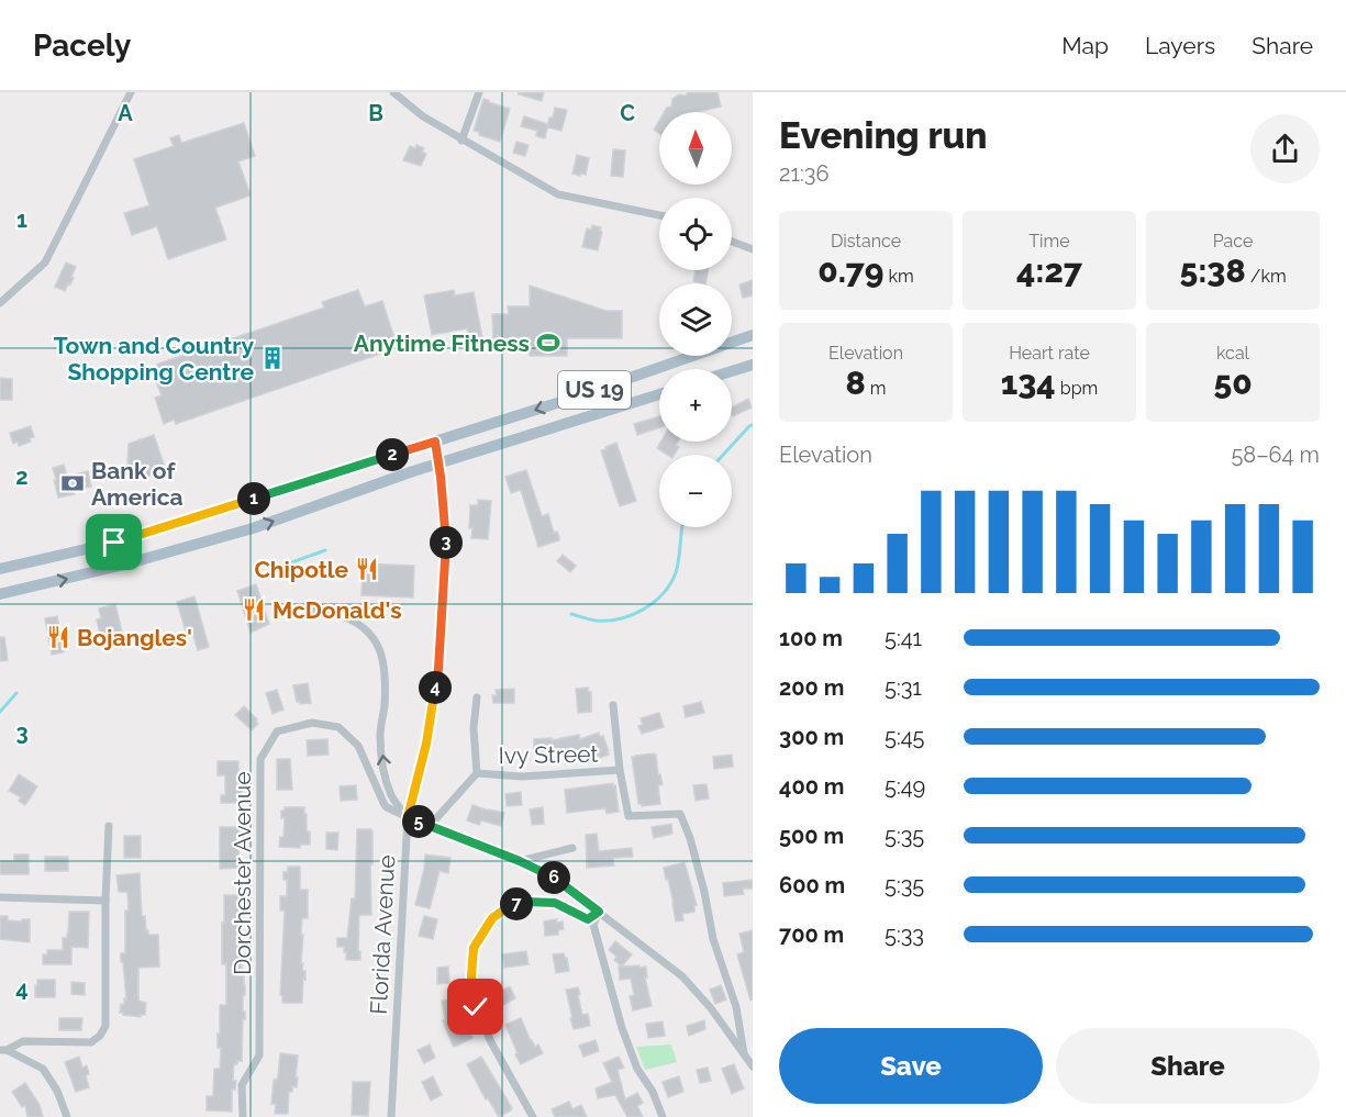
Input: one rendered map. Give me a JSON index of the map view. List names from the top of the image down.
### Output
{
  "streets": {
    "main road": ["US 19"],
    "street": ["Ivy Street", "Dorchester Avenue", "Florida Avenue"]
  },
  "crossings": [
    ["US 19", "Florida Avenue"],
    ["Dorchester Avenue", "Florida Avenue"]
  ],
  "places": {
    "sports": ["Anytime Fitness"],
    "building": ["Town and Country Shopping Centre"],
    "bank": ["Bank of America"],
    "restaurant": ["Chipotle", "McDonald's", "Bojangles'"]
  },
  "north": "top",
  "page": {
    "header": "Pacely",
    "nav": ["Map", "Layers", "Share"],
    "heading": ["Evening run", "21:36"],
    "map_buttons": ["+", "−"],
    "stats": [
      ["Distance", "0.79 km"],
      ["Time", "4:27"],
      ["Pace", "5:38 /km"],
      ["Elevation", "8 m"],
      ["Heart rate", "134 bpm"],
      ["kcal", "50"]
    ],
    "chart": ["Elevation", "58–64 m"],
    "pins": [
      "2",
      "1",
      "3",
      "4",
      "5",
      "6",
      "7"
    ],
    "list": [
      {
        "name": "100 m",
        "note": "5:41"
      },
      {
        "name": "200 m",
        "note": "5:31"
      },
      {
        "name": "300 m",
        "note": "5:45"
      },
      {
        "name": "400 m",
        "note": "5:49"
      },
      {
        "name": "500 m",
        "note": "5:35"
      },
      {
        "name": "600 m",
        "note": "5:35"
      },
      {
        "name": "700 m",
        "note": "5:33"
      }
    ],
    "buttons": ["Save", "Share"]
  },
  "grid": {
    "columns": ["A", "B", "C"],
    "rows": [
      "1",
      "2",
      "3",
      "4"
    ]
  }
}
